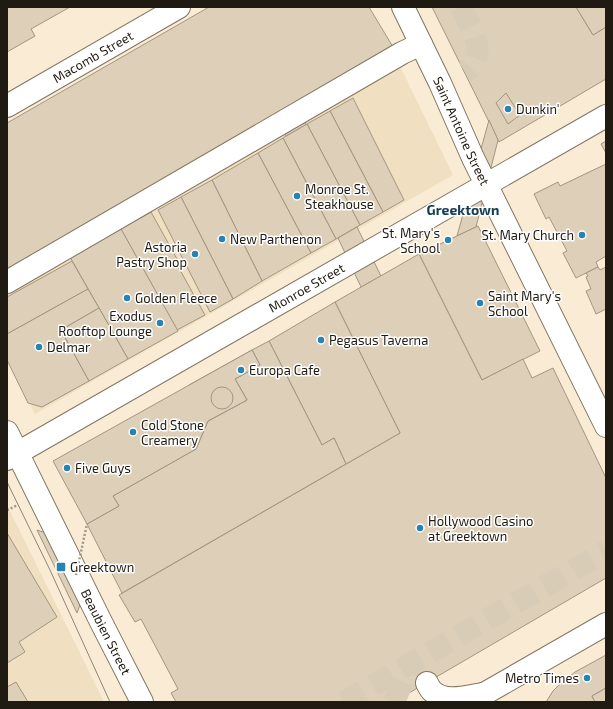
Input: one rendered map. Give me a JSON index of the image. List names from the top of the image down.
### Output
{
  "streets": {
    "street": [
      "Macomb Street",
      "Saint Antoine Street",
      "Monroe Street",
      "Beaubien Street"
    ]
  },
  "crossings": [
    ["Saint Antoine Street", "Monroe Street"],
    ["Monroe Street", "Beaubien Street"]
  ],
  "districts": ["Greektown"],
  "places": {
    "other": [
      "Dunkin'",
      "Monroe St. Steakhouse",
      "St. Mary Church",
      "New Parthenon",
      "St. Mary's School",
      "Astoria Pastry Shop",
      "Golden Fleece",
      "Saint Mary's School",
      "Exodus Rooftop Lounge",
      "Pegasus Taverna",
      "Delmar",
      "Europa Cafe",
      "Cold Stone Creamery",
      "Five Guys",
      "Hollywood Casino at Greektown",
      "Metro Times"
    ],
    "transit": ["Greektown"]
  }
}
